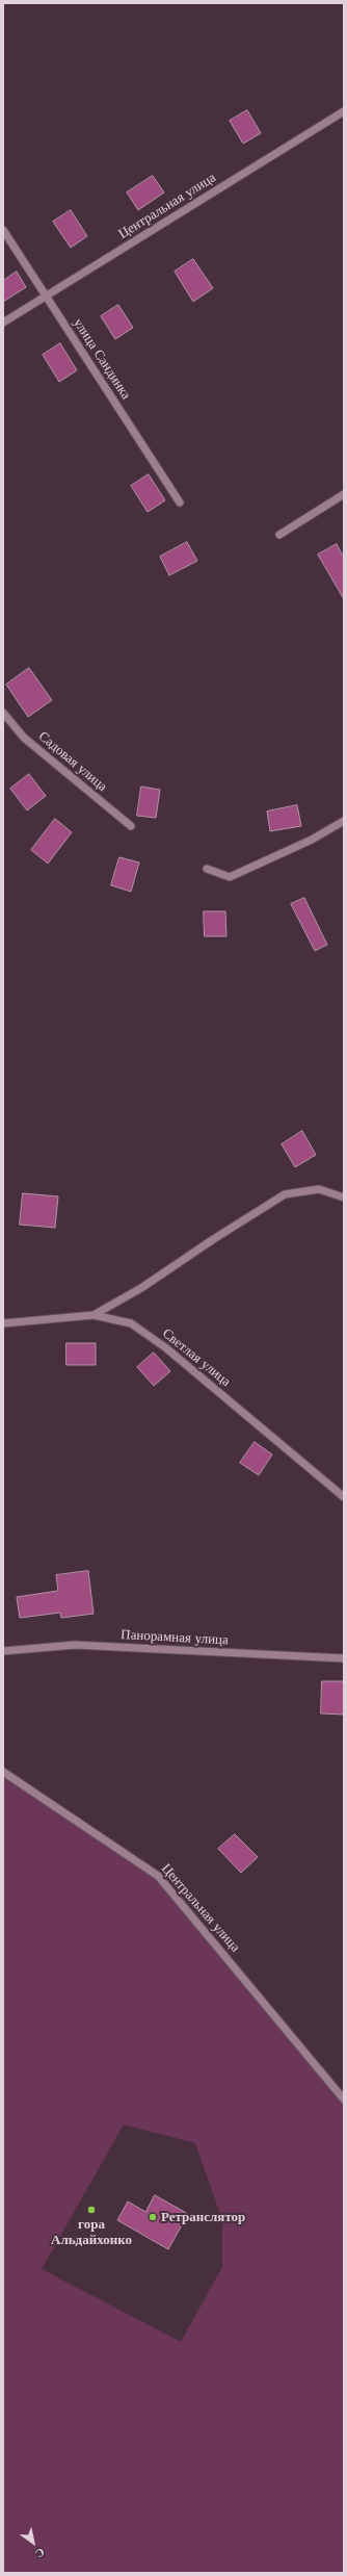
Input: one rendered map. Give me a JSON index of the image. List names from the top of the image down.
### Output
{
  "streets": {
    "street": [
      "Центральная улица",
      "улица Сандинка",
      "Садовая улица",
      "Светлая улица",
      "Панорамная улица"
    ]
  },
  "crossings": [
    ["Центральная улица", "улица Сандинка"]
  ],
  "places": ["гора Альдайхонко", "Ретранслятор"],
  "north": "bottom right"
}
